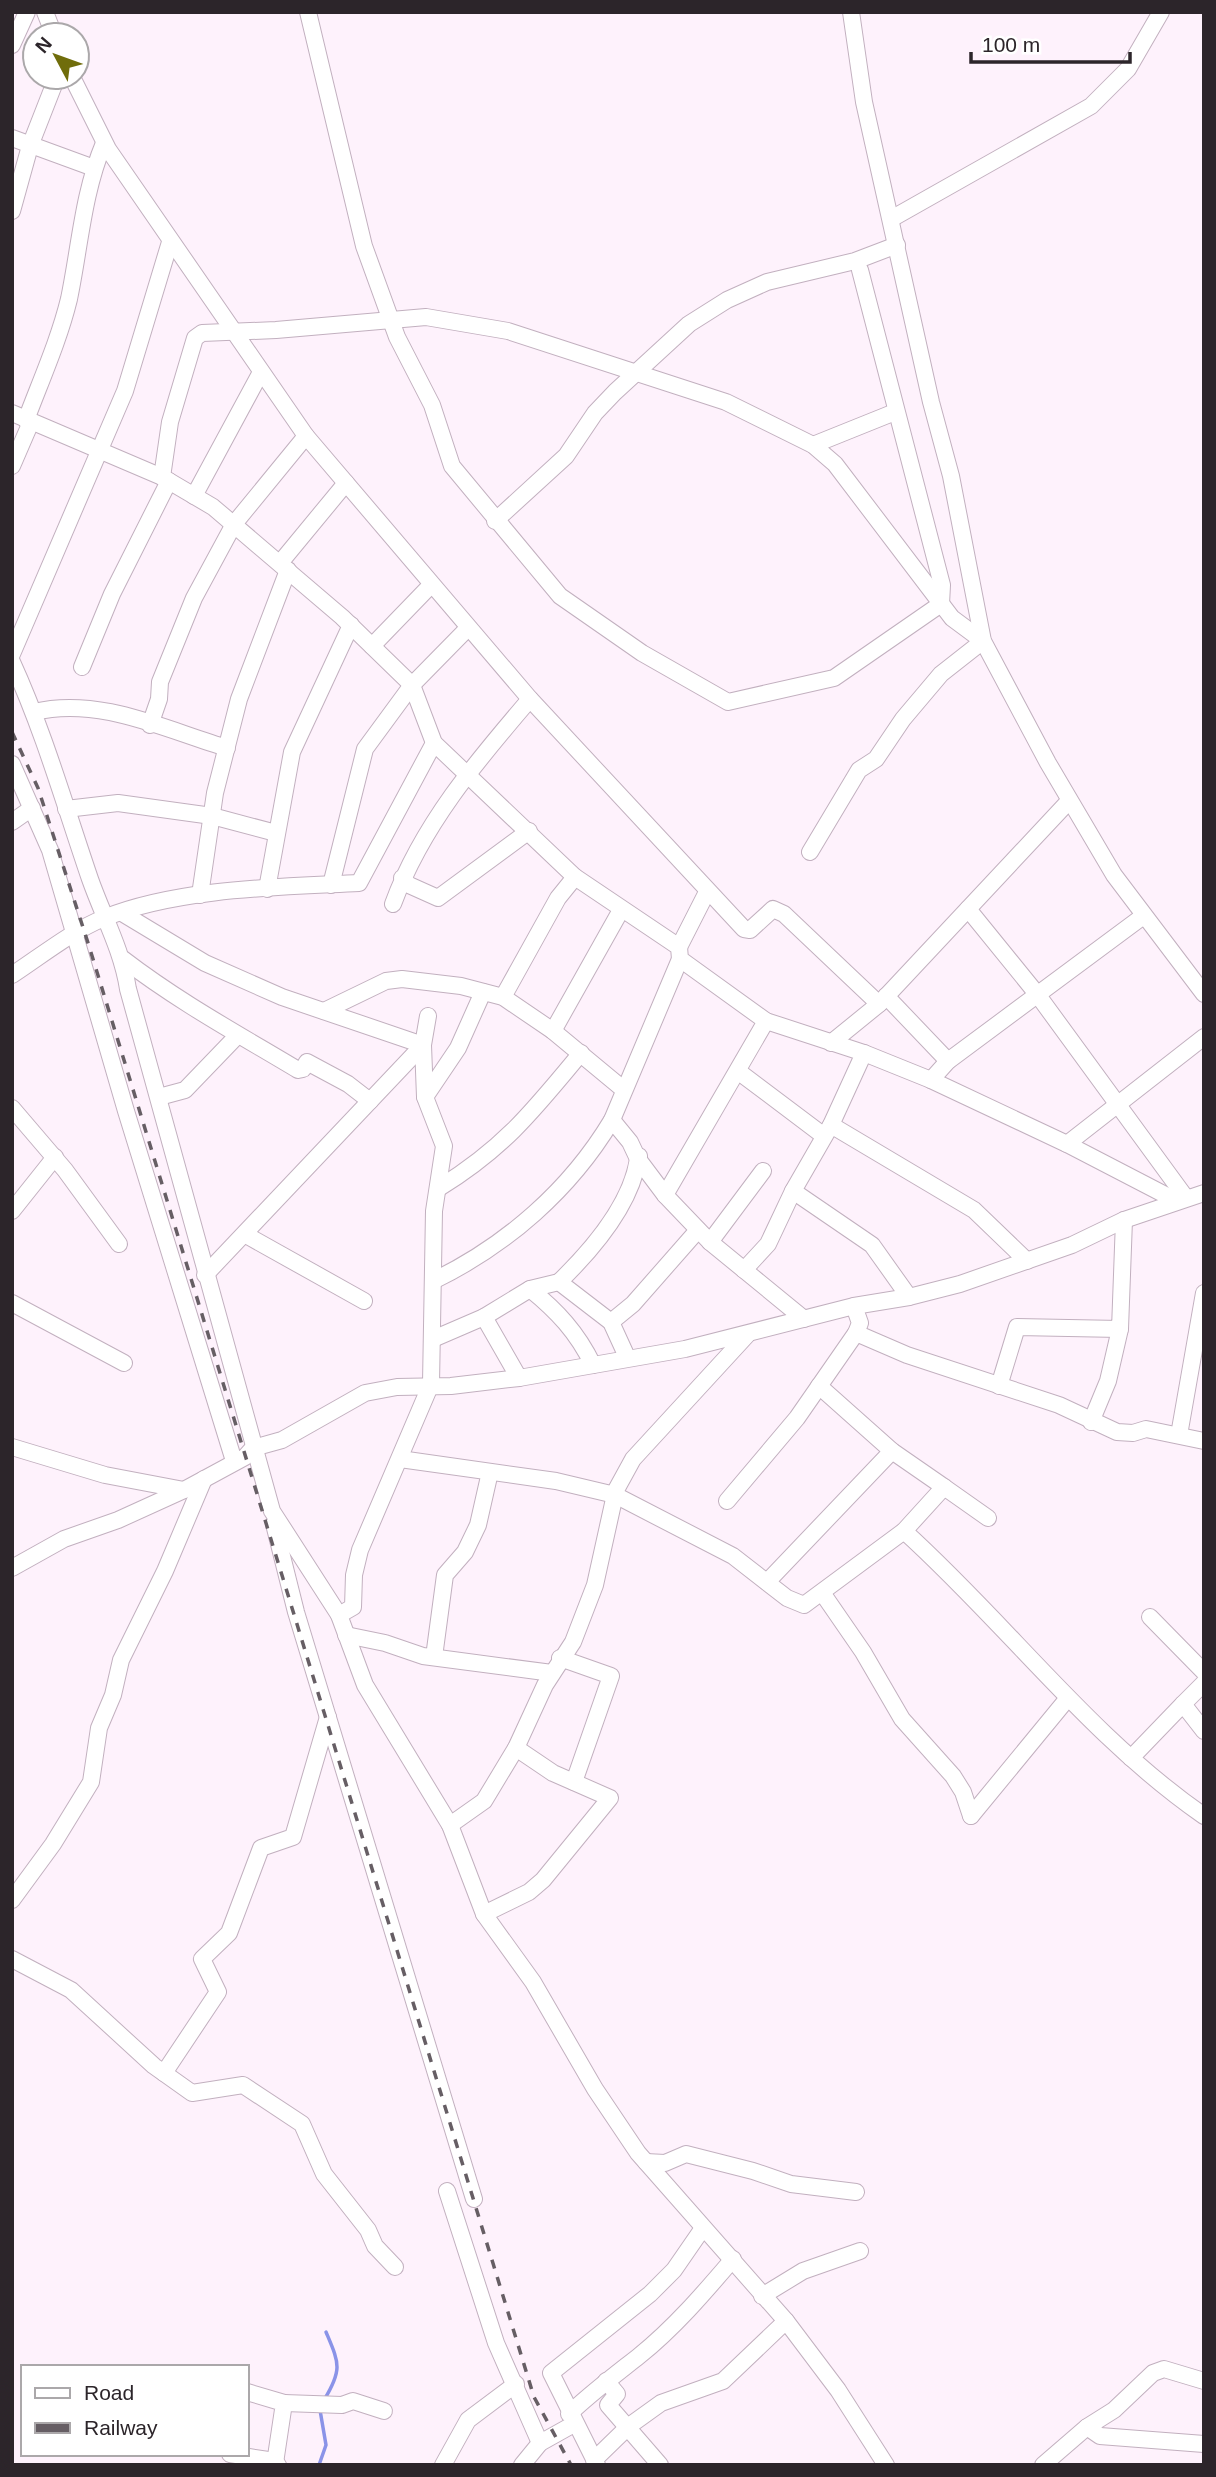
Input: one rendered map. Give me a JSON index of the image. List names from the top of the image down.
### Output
{
  "legend": ["Road", "Railway"],
  "scale_bar": "100 m",
  "north": "top left"
}
